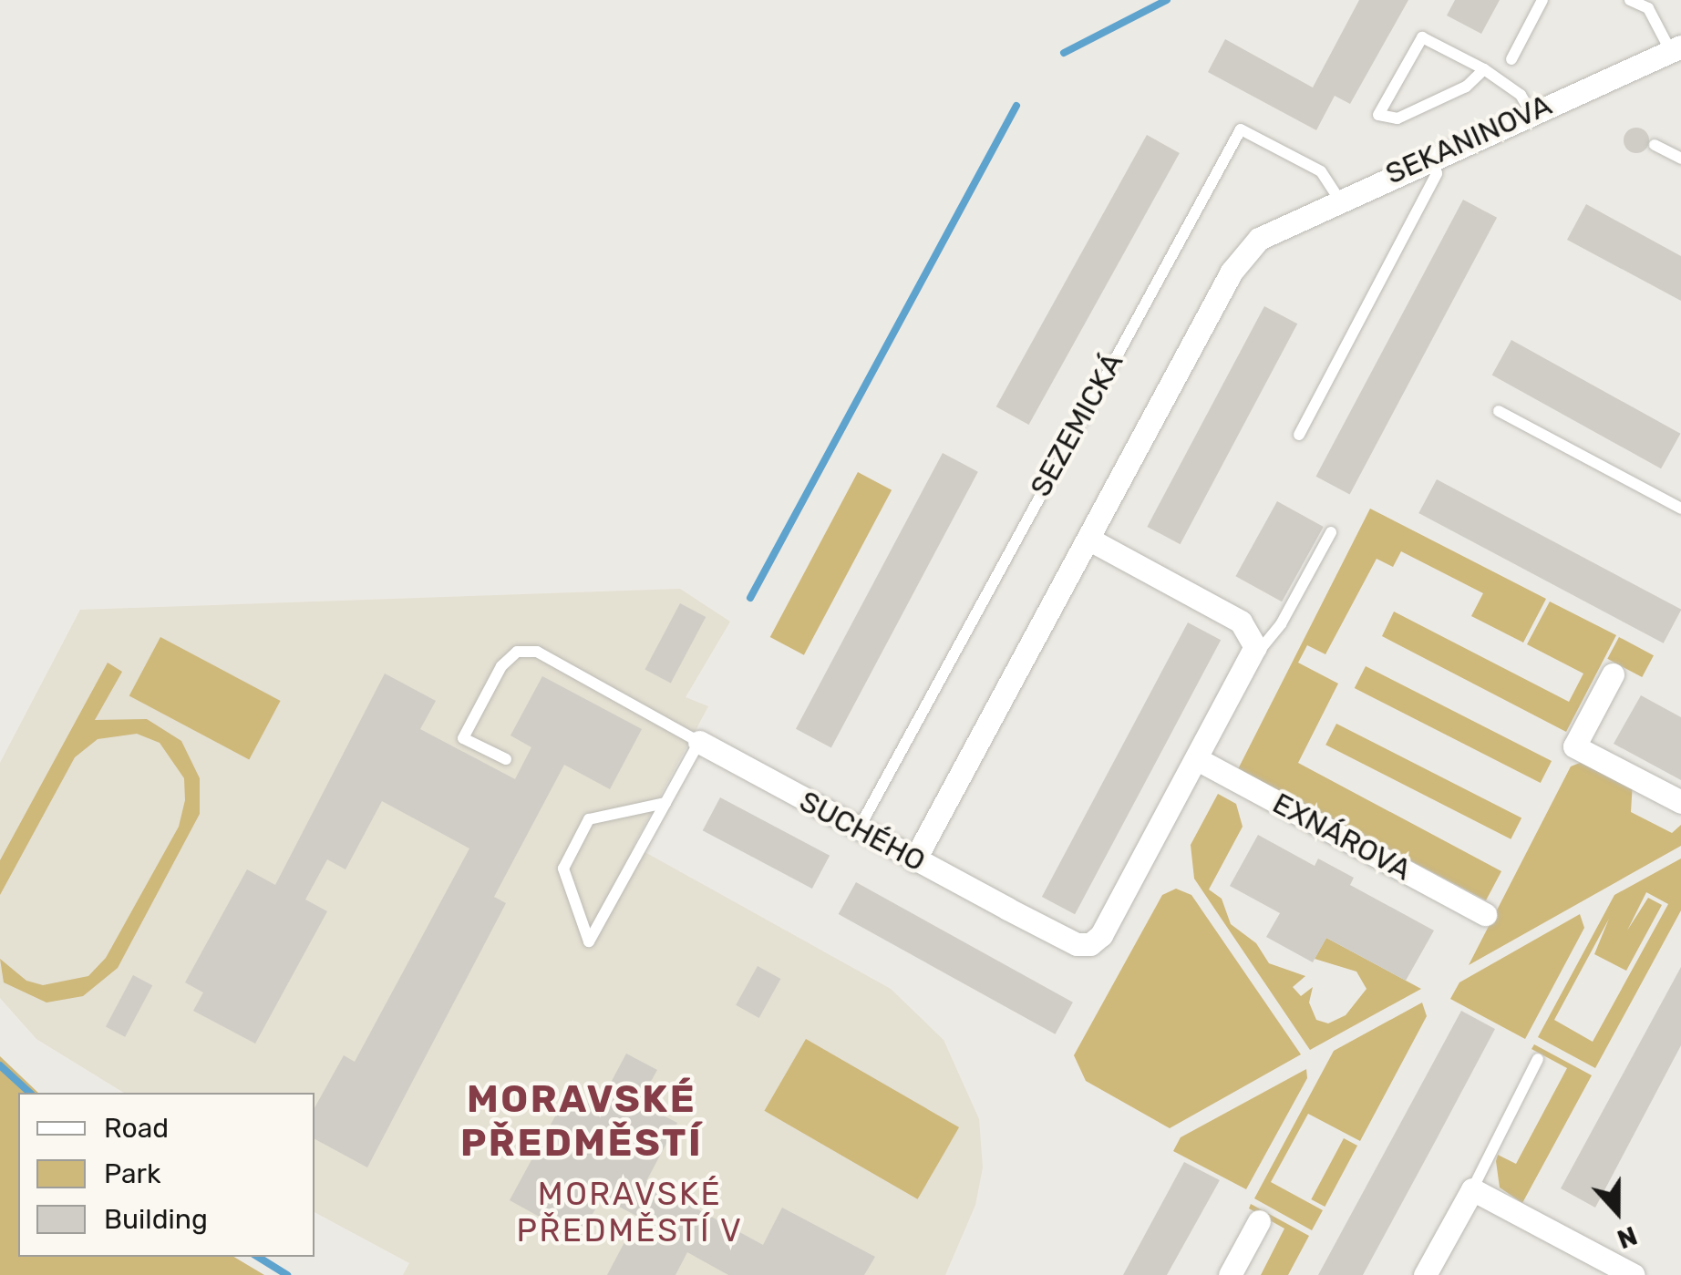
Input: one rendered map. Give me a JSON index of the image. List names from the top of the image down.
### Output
{
  "streets": {
    "street": ["SEKANINOVA", "SUCHÉHO", "EXNÁROVA"],
    "lane": ["SEZEMICKÁ"]
  },
  "crossings": [
    ["SEKANINOVA", "SEZEMICKÁ"],
    ["SEZEMICKÁ", "SUCHÉHO"],
    ["SUCHÉHO", "EXNÁROVA"]
  ],
  "districts": ["MORAVSKÉ PŘEDMĚSTÍ", "MORAVSKÉ PŘEDMĚSTÍ V"],
  "legend": ["Road", "Park", "Building"],
  "north": "bottom"
}
